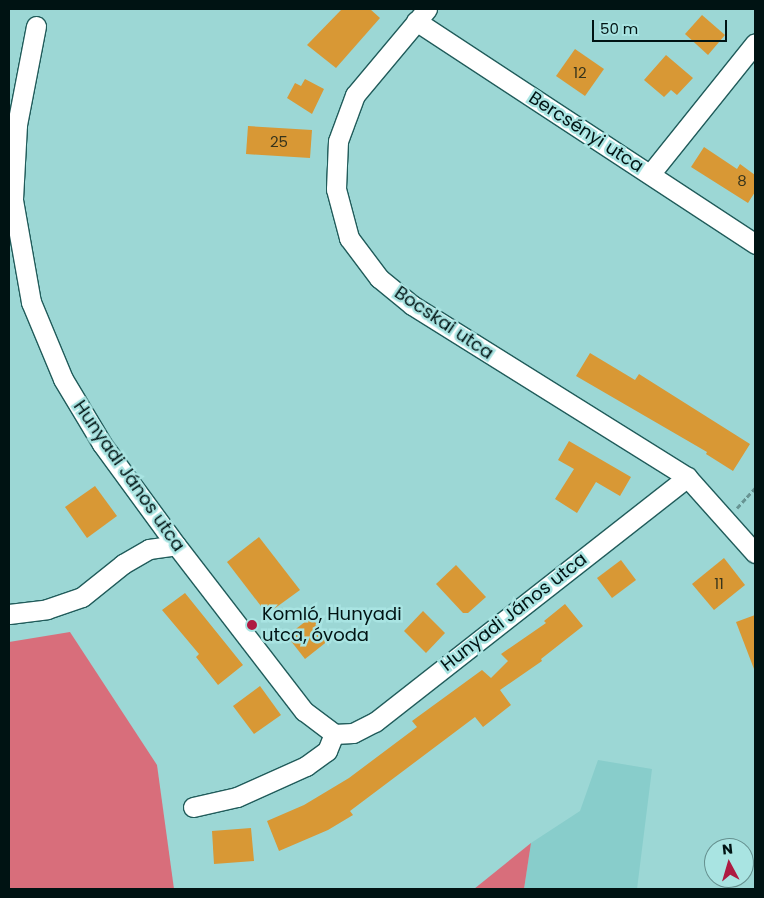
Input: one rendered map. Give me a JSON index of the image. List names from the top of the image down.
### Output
{
  "streets": {
    "street": ["Bercsényi utca", "Bocskai utca", "Hunyadi János utca"]
  },
  "crossings": [
    ["Bercsényi utca", "Bocskai utca"],
    ["Bocskai utca", "Hunyadi János utca"]
  ],
  "places": ["Komló, Hunyadi utca, óvoda"],
  "house_numbers": [
    "12",
    "25",
    "8",
    "11"
  ],
  "scale_bar": "50 m",
  "north": "top"
}
